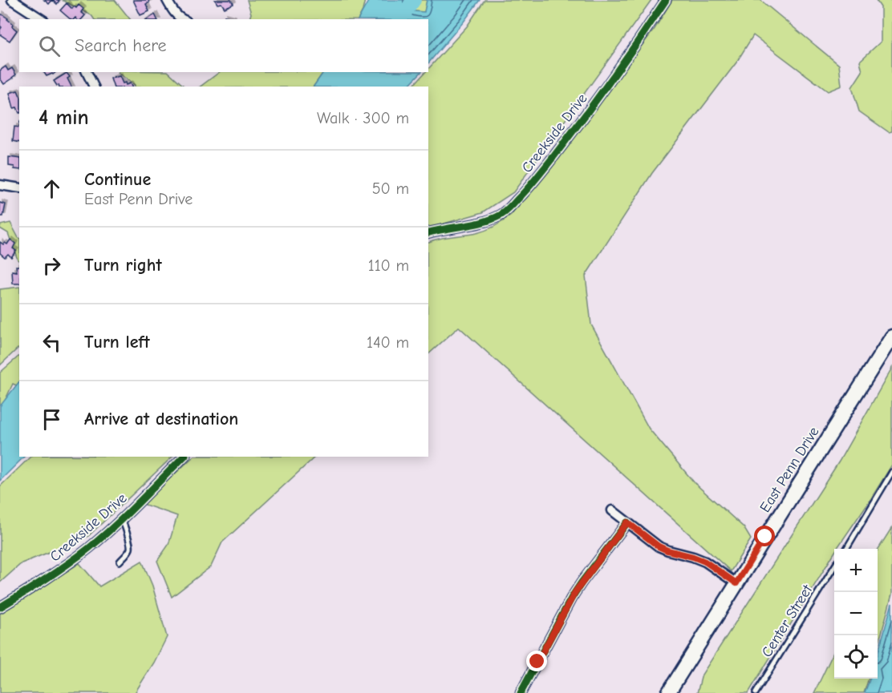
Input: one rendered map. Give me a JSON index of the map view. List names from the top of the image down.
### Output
{
  "streets": {
    "main road": ["East Penn Drive"],
    "street": ["Creekside Drive"],
    "lane": ["Center Street"]
  },
  "page": {
    "search": "Search here",
    "heading": ["4 min", "Walk · 300 m"],
    "list": [
      ["Continue", "East Penn Drive", "50 m"],
      ["Turn right", "110 m"],
      ["Turn left", "140 m"],
      "Arrive at destination"
    ],
    "map_buttons": ["+", "−"]
  }
}
